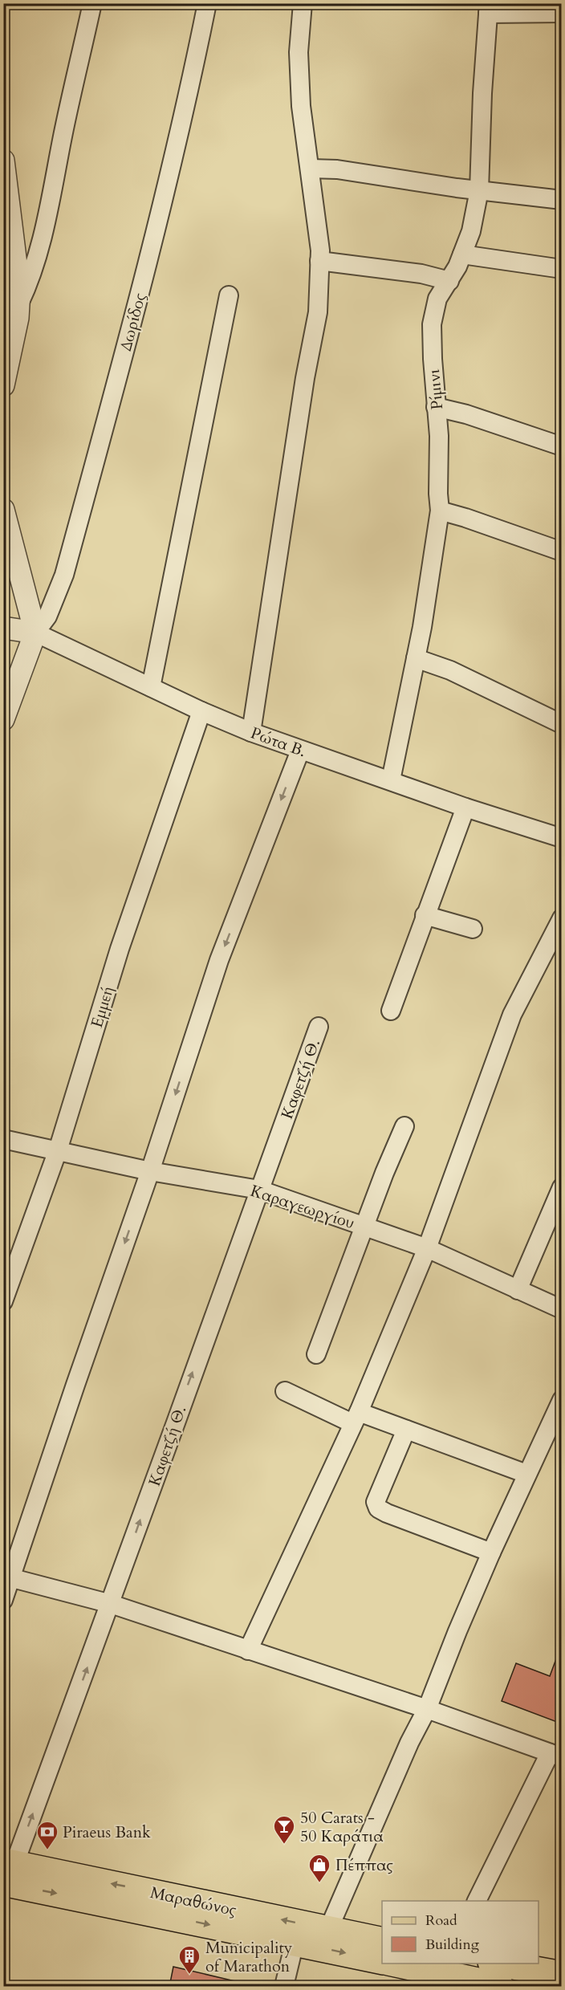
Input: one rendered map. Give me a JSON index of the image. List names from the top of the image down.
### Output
{
  "streets": {
    "main road": ["Μαραθώνος"],
    "street": [
      "Δωρίδος",
      "Ρίμινι",
      "Ρώτα Β.",
      "Εμμεή",
      "Καφετζή Θ.",
      "Καραγεωργίου"
    ]
  },
  "crossings": [
    ["Δωρίδος", "Ρώτα Β."],
    ["Ρίμινι", "Ρώτα Β."],
    ["Ρώτα Β.", "Εμμεή"],
    ["Εμμεή", "Καραγεωργίου"],
    ["Καφετζή Θ.", "Καραγεωργίου"],
    ["Καφετζή Θ.", "Μαραθώνος"]
  ],
  "places": {
    "bar": ["50 Carats - 50 Καράτια"],
    "bank": ["Piraeus Bank"],
    "shop": ["Πέππας"],
    "building": ["Municipality of Marathon"]
  },
  "legend": ["Road", "Building"]
}
